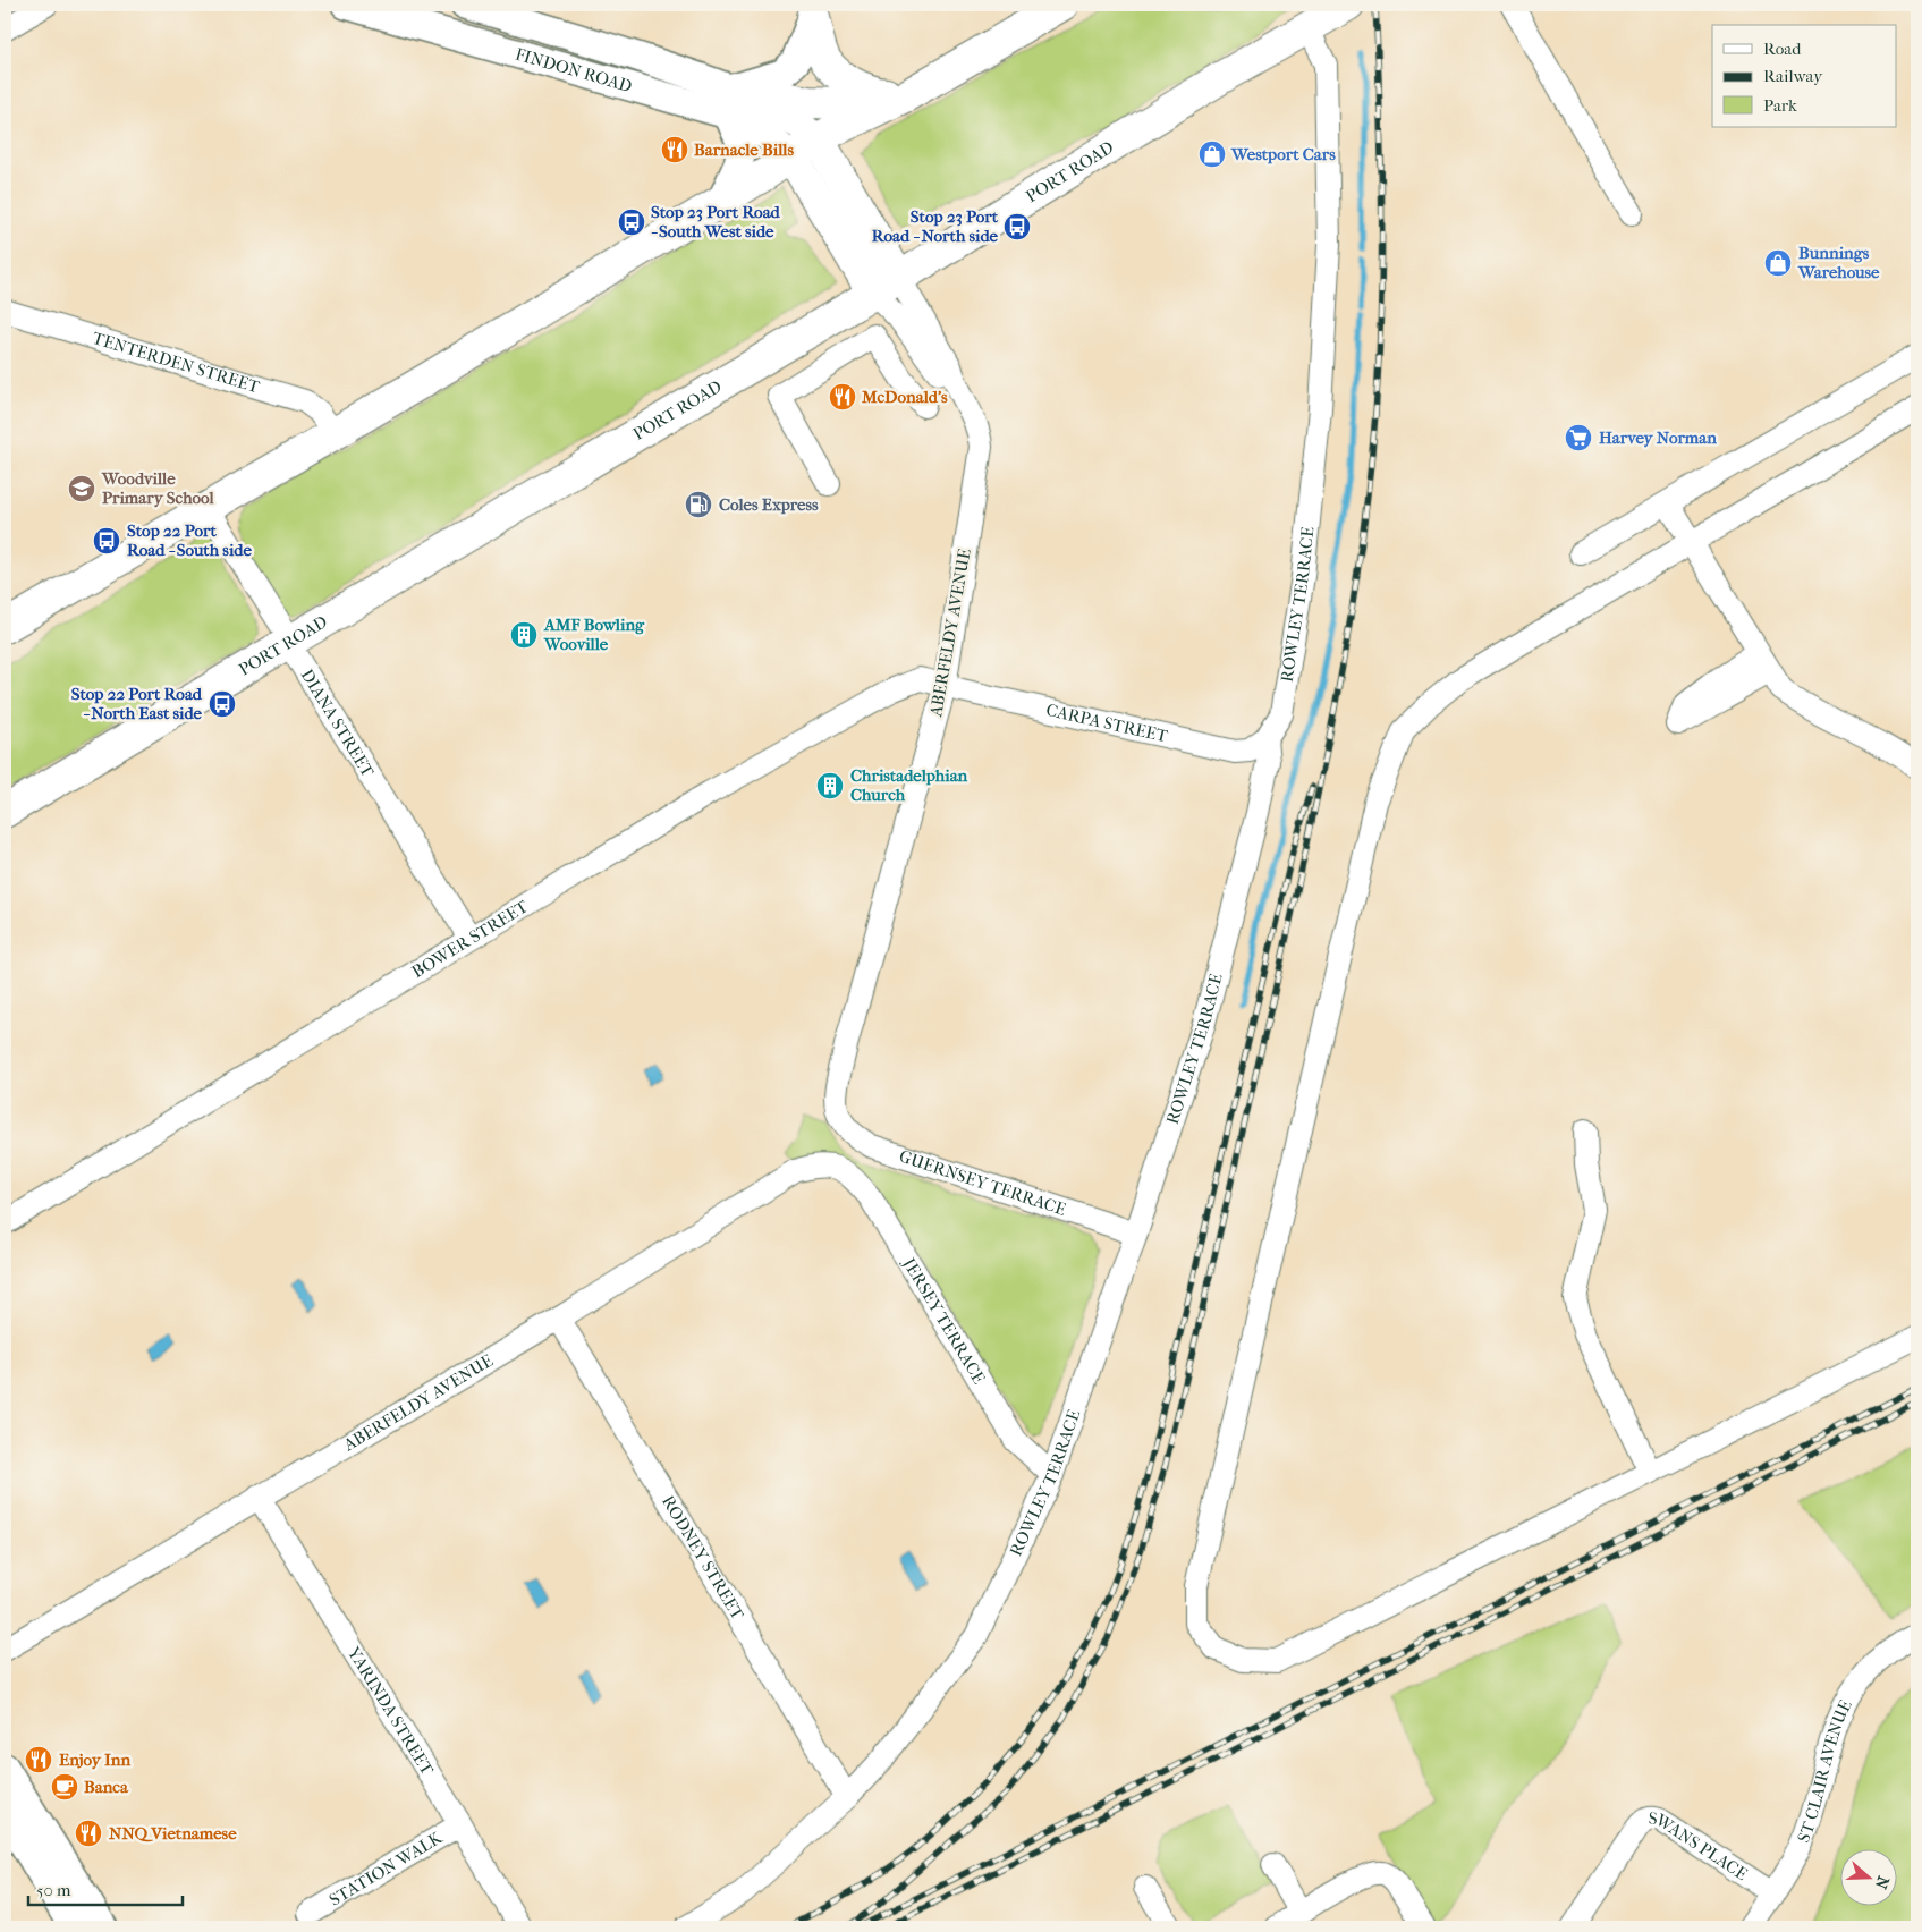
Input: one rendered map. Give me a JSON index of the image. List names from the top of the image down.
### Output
{
  "streets": {
    "highway": ["PORT ROAD"],
    "main road": ["FINDON ROAD"],
    "street": [
      "TENTERDEN STREET",
      "ROWLEY TERRACE",
      "ABERFELDY AVENUE",
      "DIANA STREET",
      "CARPA STREET",
      "BOWER STREET",
      "GUERNSEY TERRACE",
      "JERSEY TERRACE",
      "RODNEY STREET",
      "YARINDA STREET",
      "ST CLAIR AVENUE",
      "SWANS PLACE",
      "STATION WALK"
    ]
  },
  "crossings": [
    ["PORT ROAD", "ROWLEY TERRACE"],
    ["PORT ROAD", "ABERFELDY AVENUE"],
    ["PORT ROAD", "DIANA STREET"],
    ["ROWLEY TERRACE", "CARPA STREET"],
    ["ROWLEY TERRACE", "GUERNSEY TERRACE"],
    ["ROWLEY TERRACE", "JERSEY TERRACE"],
    ["ROWLEY TERRACE", "RODNEY STREET"],
    ["ABERFELDY AVENUE", "CARPA STREET"],
    ["ABERFELDY AVENUE", "BOWER STREET"],
    ["ABERFELDY AVENUE", "GUERNSEY TERRACE"],
    ["ABERFELDY AVENUE", "JERSEY TERRACE"],
    ["ABERFELDY AVENUE", "RODNEY STREET"],
    ["ABERFELDY AVENUE", "YARINDA STREET"],
    ["DIANA STREET", "BOWER STREET"],
    ["CARPA STREET", "BOWER STREET"],
    ["YARINDA STREET", "STATION WALK"],
    ["ST CLAIR AVENUE", "SWANS PLACE"]
  ],
  "places": {
    "restaurant": [
      "Barnacle Bills",
      "McDonald's",
      "Enjoy Inn",
      "NNQ Vietnamese"
    ],
    "shop": ["Westport Cars", "Bunnings Warehouse"],
    "bus stop": [
      "Stop 23 Port Road - South West side",
      "Stop 23 Port Road - North side",
      "Stop 22 Port Road - South side",
      "Stop 22 Port Road - North East side"
    ],
    "supermarket": ["Harvey Norman"],
    "school or university": ["Woodville Primary School"],
    "fuel station": ["Coles Express"],
    "building": ["AMF Bowling Wooville", "Christadelphian Church"],
    "cafe": ["Banca"]
  },
  "legend": ["Road", "Railway", "Park"],
  "scale_bar": "50 m",
  "north": "right"
}
